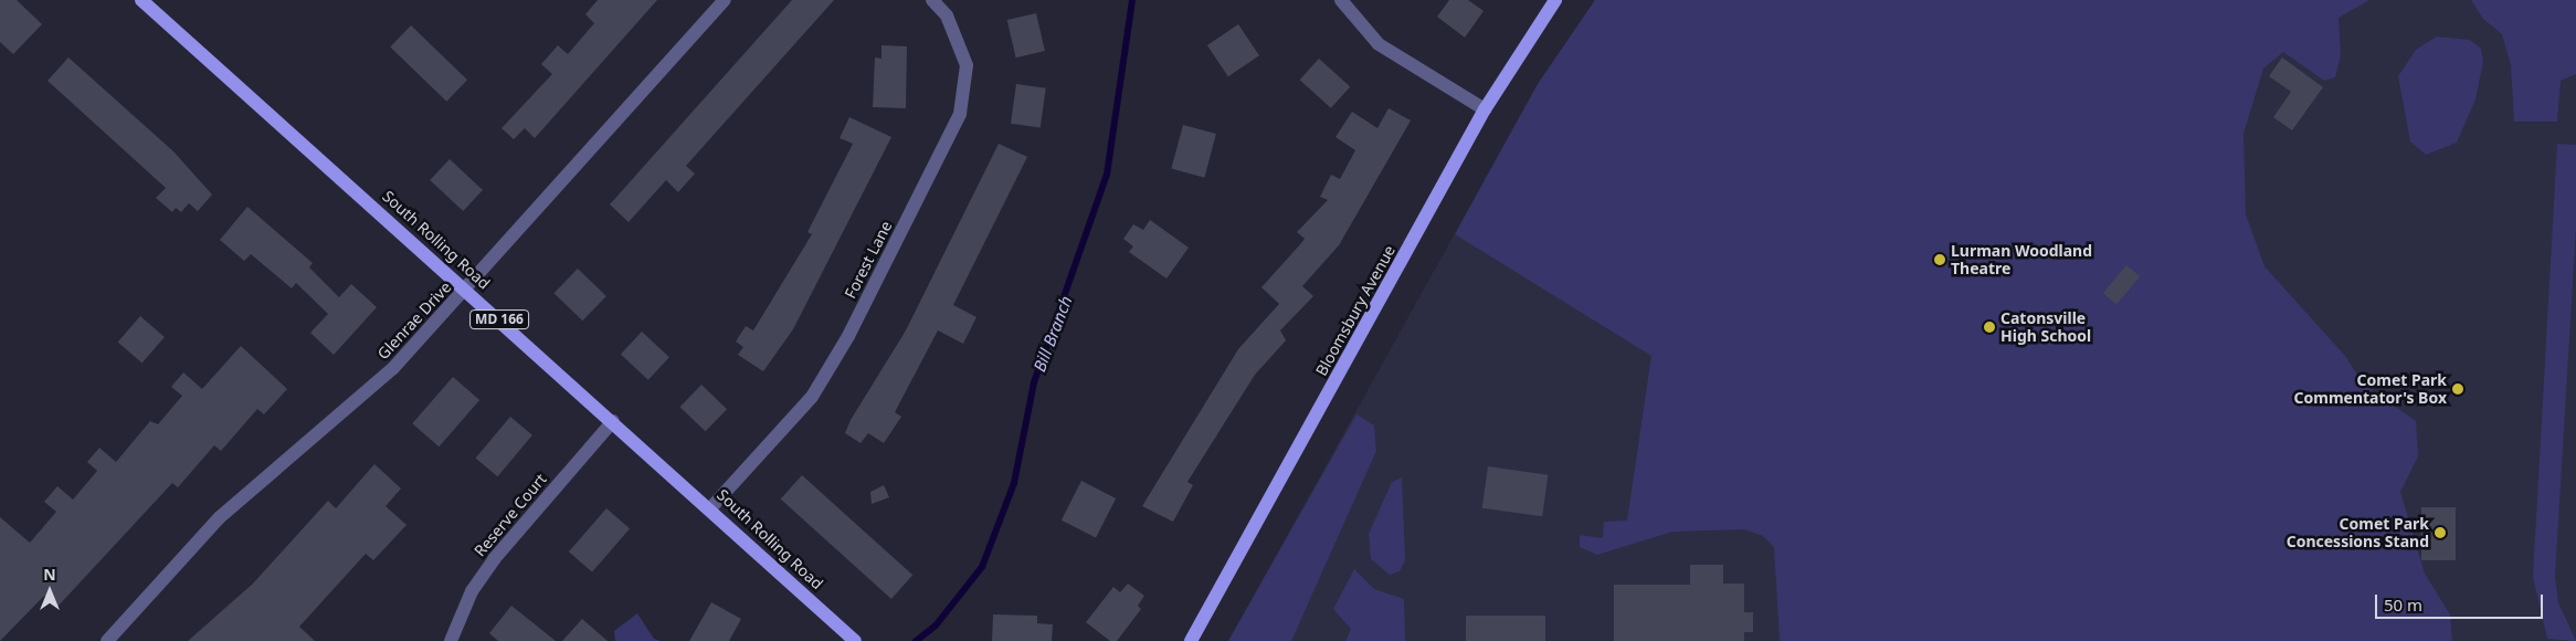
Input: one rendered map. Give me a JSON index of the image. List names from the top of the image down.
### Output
{
  "streets": {
    "main road": ["South Rolling Road", "Bloomsbury Avenue", "MD 166"],
    "street": ["Forest Lane", "Glenrae Drive", "Reserve Court"]
  },
  "crossings": [
    ["South Rolling Road", "Forest Lane"],
    ["South Rolling Road", "Glenrae Drive"],
    ["South Rolling Road", "Reserve Court"]
  ],
  "water": ["Bill Branch"],
  "places": [
    "Lurman Woodland Theatre",
    "Catonsville High School",
    "Comet Park Commentator's Box",
    "Comet Park Concessions Stand"
  ],
  "scale_bar": "50 m",
  "north": "top"
}
